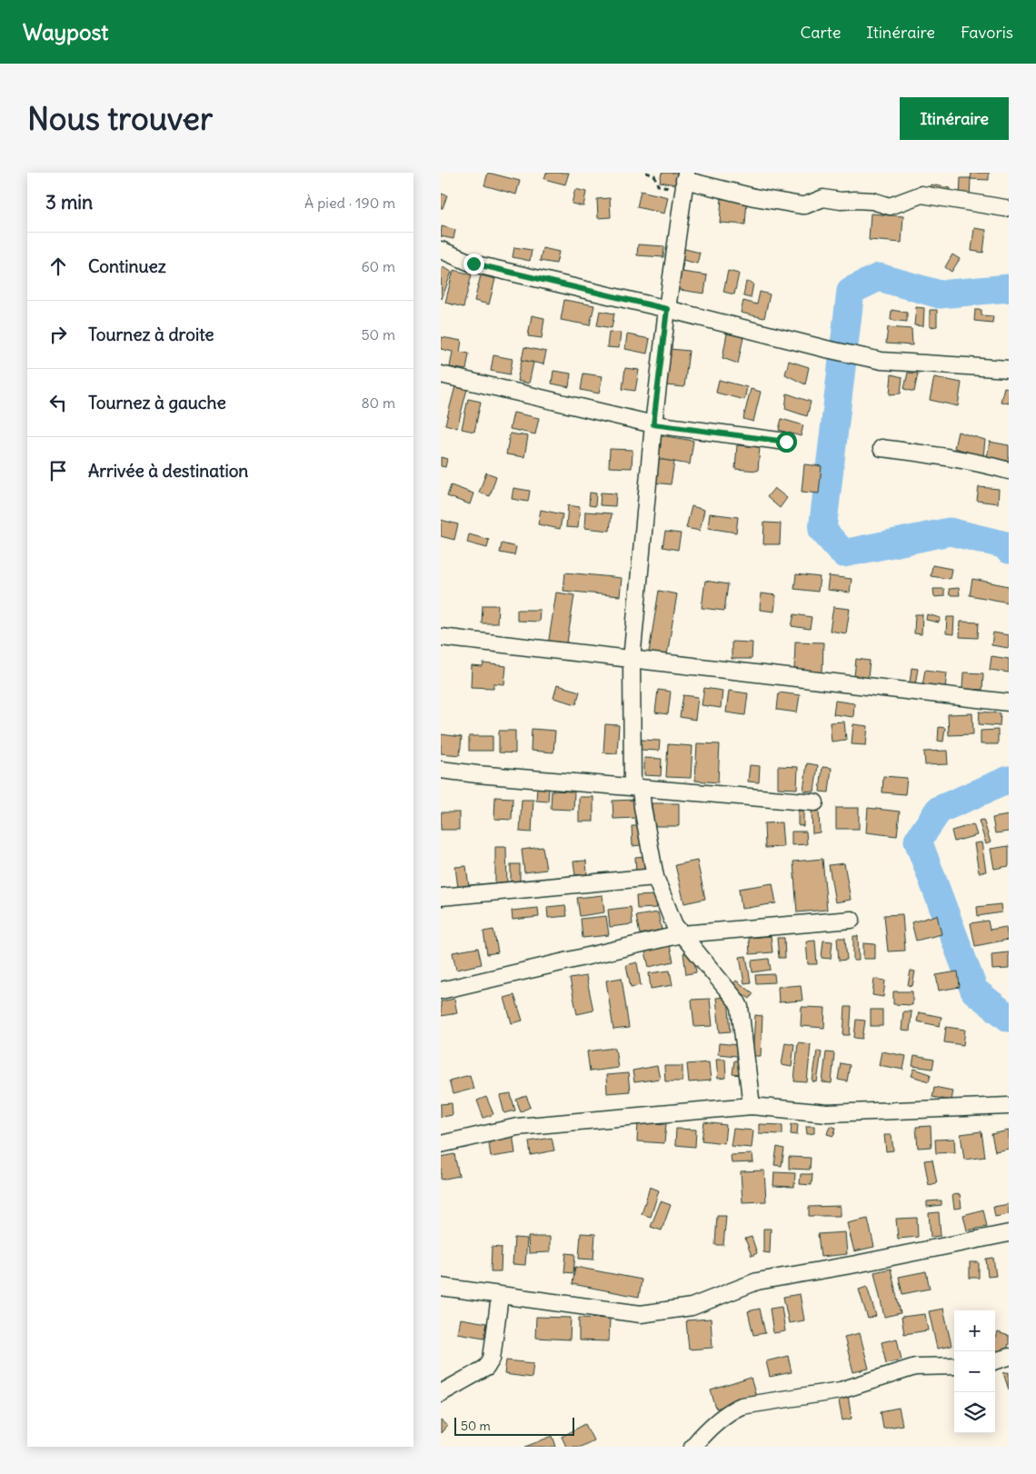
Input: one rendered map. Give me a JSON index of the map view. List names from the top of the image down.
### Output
{
  "scale_bar": "50 m",
  "page": {
    "header": "Waypost",
    "nav": ["Carte", "Itinéraire", "Favoris"],
    "buttons": "Itinéraire",
    "title": "Nous trouver",
    "heading": ["3 min", "À pied · 190 m"],
    "list": [
      ["Continuez", "60 m"],
      ["Tournez à droite", "50 m"],
      ["Tournez à gauche", "80 m"],
      "Arrivée à destination"
    ],
    "map_buttons": ["+", "−"],
    "scale": "50 m"
  }
}
